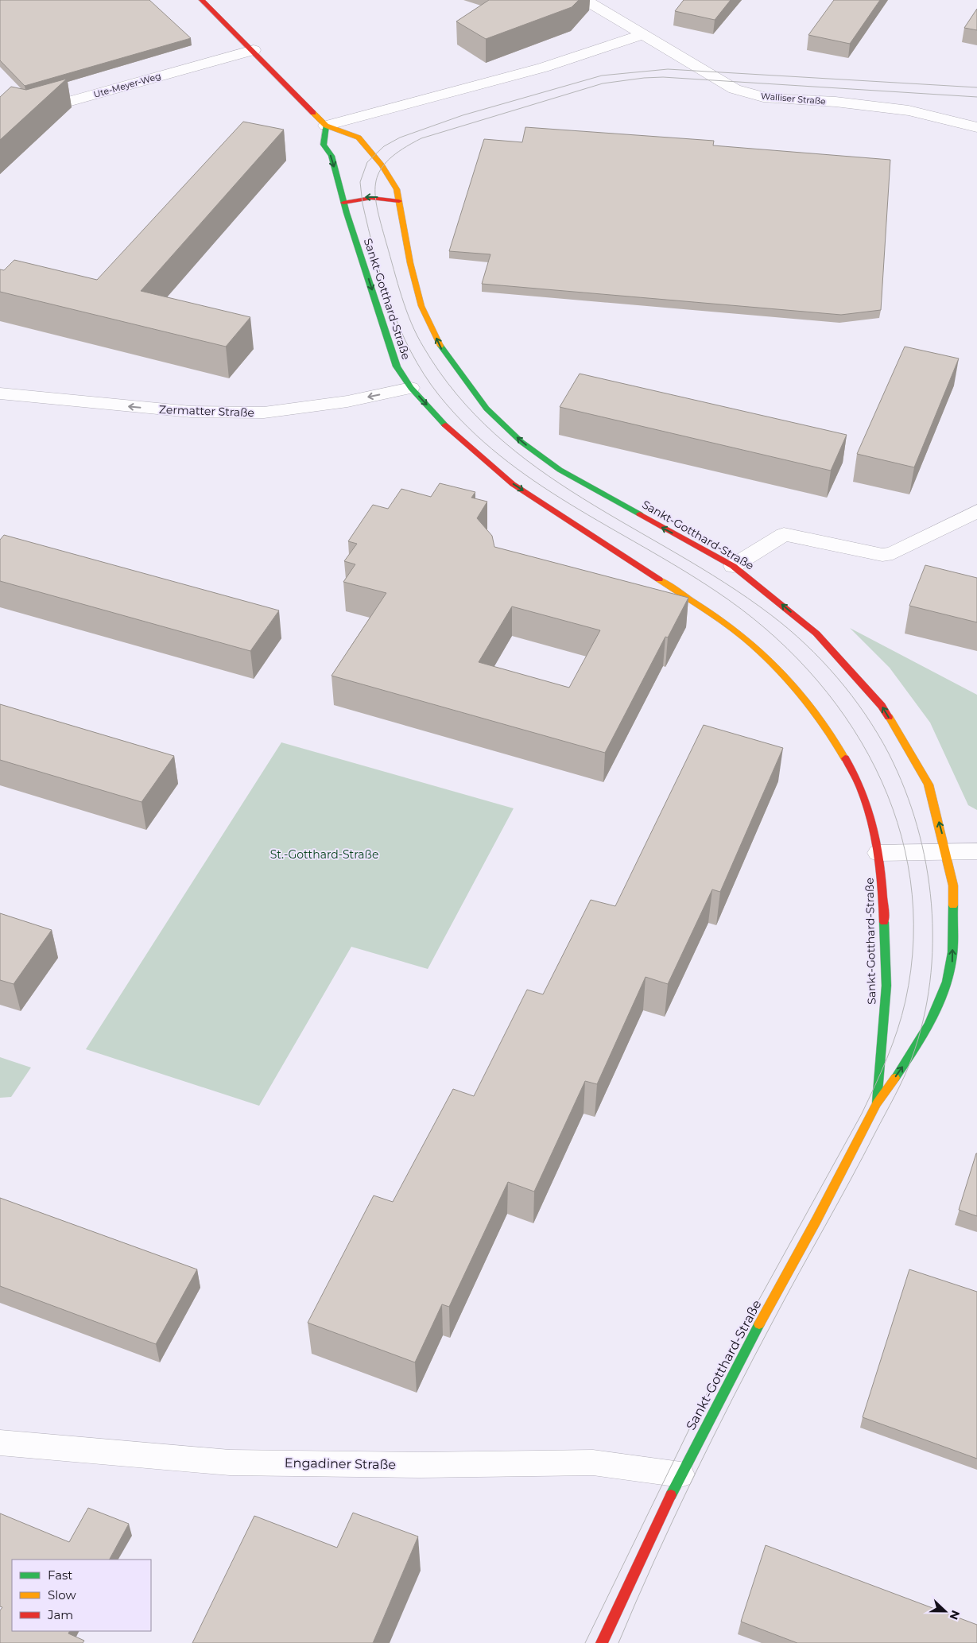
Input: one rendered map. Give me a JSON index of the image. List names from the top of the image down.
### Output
{
  "streets": {
    "street": [
      "Ute-Meyer-Weg",
      "Walliser Straße",
      "Sankt-Gotthard-Straße",
      "Zermatter Straße",
      "Engadiner Straße"
    ]
  },
  "crossings": [
    ["Ute-Meyer-Weg", "Sankt-Gotthard-Straße"],
    ["Sankt-Gotthard-Straße", "Zermatter Straße"],
    ["Sankt-Gotthard-Straße", "Engadiner Straße"]
  ],
  "one_way": ["Zermatter Straße"],
  "parks": ["St.-Gotthard-Straße"],
  "legend": ["Fast", "Slow", "Jam"],
  "north": "right"
}
